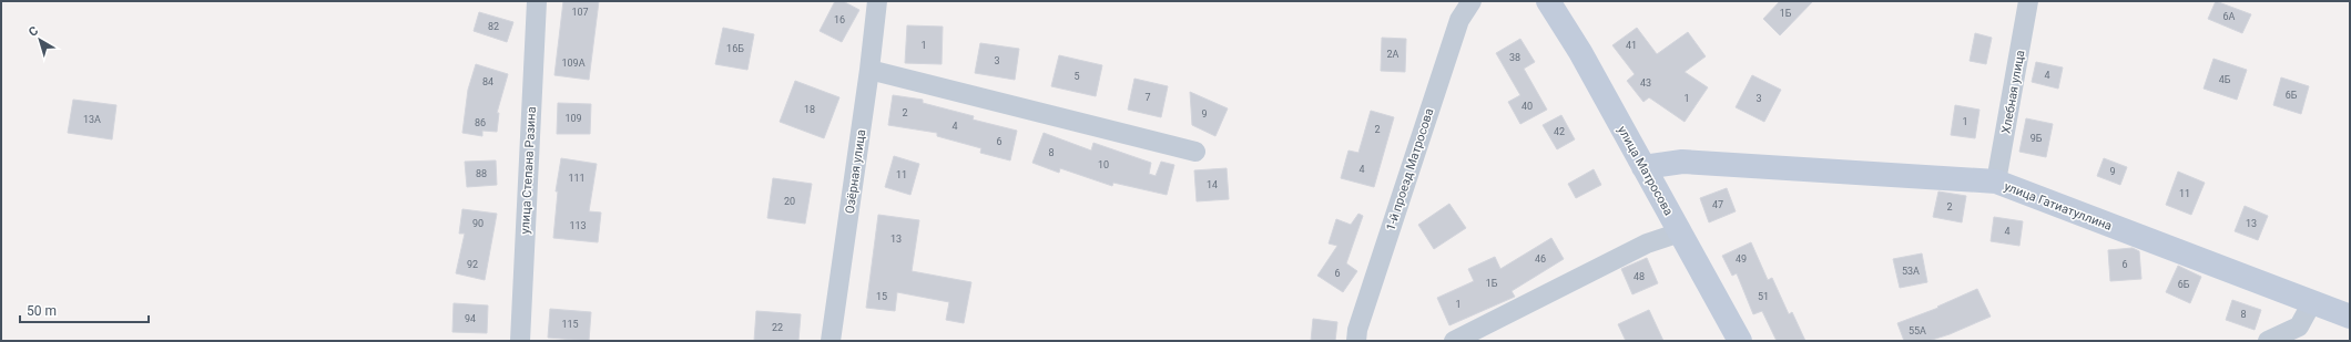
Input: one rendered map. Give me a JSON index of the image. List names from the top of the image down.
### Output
{
  "streets": {
    "street": [
      "Хлебная улица",
      "1-й проезд Матросова",
      "улица Степана Разина",
      "улица Матросова",
      "Озёрная улица",
      "улица Гатиатуллина"
    ]
  },
  "crossings": [
    ["Хлебная улица", "улица Гатиатуллина"],
    ["улица Матросова", "улица Гатиатуллина"]
  ],
  "house_numbers": [
    "107",
    "1Б",
    "6А",
    "16",
    "82",
    "1",
    "41",
    "16Б",
    "2А",
    "38",
    "3",
    "109А",
    "4",
    "5",
    "4Б",
    "84",
    "43",
    "6Б",
    "7",
    "1",
    "3",
    "40",
    "18",
    "2",
    "9",
    "109",
    "13А",
    "1",
    "86",
    "4",
    "2",
    "42",
    "9Б",
    "6",
    "8",
    "10",
    "4",
    "9",
    "88",
    "11",
    "111",
    "14",
    "11",
    "20",
    "47",
    "2",
    "90",
    "13",
    "113",
    "4",
    "13",
    "46",
    "49",
    "92",
    "6",
    "53А",
    "6",
    "48",
    "1Б",
    "6Б",
    "15",
    "51",
    "1",
    "8",
    "94",
    "115",
    "22",
    "55А"
  ],
  "scale_bar": "50 m",
  "north": "top left"
}
